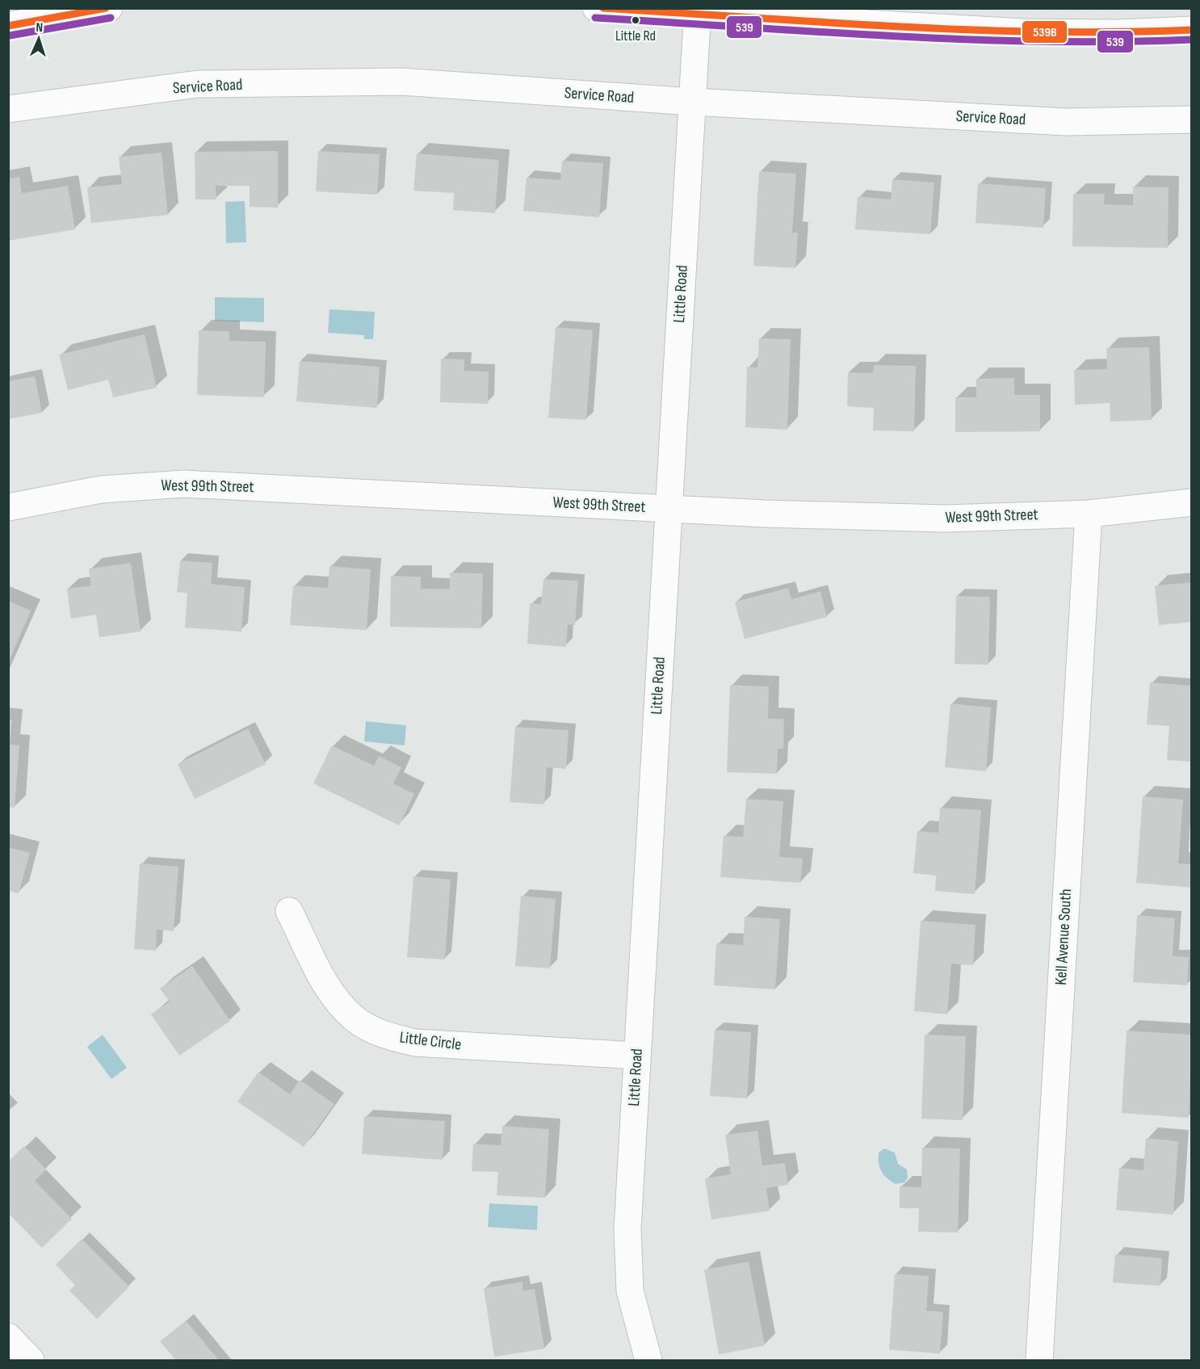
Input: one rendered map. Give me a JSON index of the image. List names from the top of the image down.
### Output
{
  "streets": {
    "street": [
      "Service Road",
      "Little Road",
      "West 99th Street",
      "Kell Avenue South",
      "Little Circle"
    ]
  },
  "crossings": [
    ["Service Road", "Little Road"],
    ["Little Road", "West 99th Street"],
    ["Little Road", "Little Circle"],
    ["West 99th Street", "Kell Avenue South"]
  ],
  "places": ["Little Rd"],
  "lines": ["transit line 539B", "transit line 539"],
  "north": "top"
}
